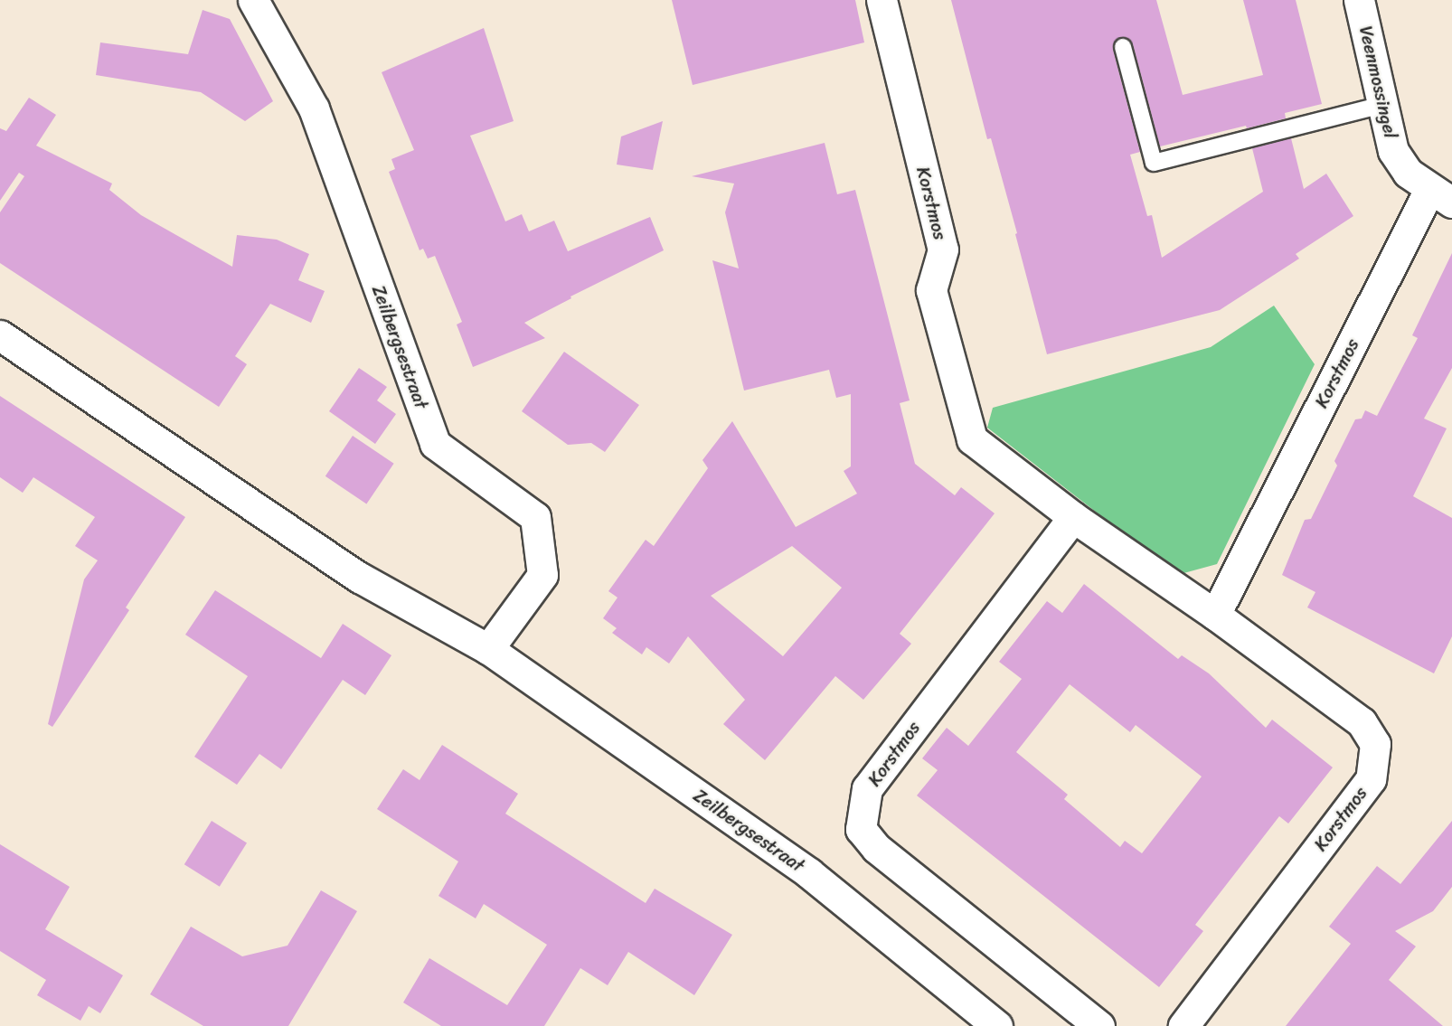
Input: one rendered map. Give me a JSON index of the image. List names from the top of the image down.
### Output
{
  "streets": {
    "street": ["Veenmossingel", "Korstmos", "Zeilbergsestraat"]
  },
  "crossings": [
    ["Veenmossingel", "Korstmos"]
  ]
}
